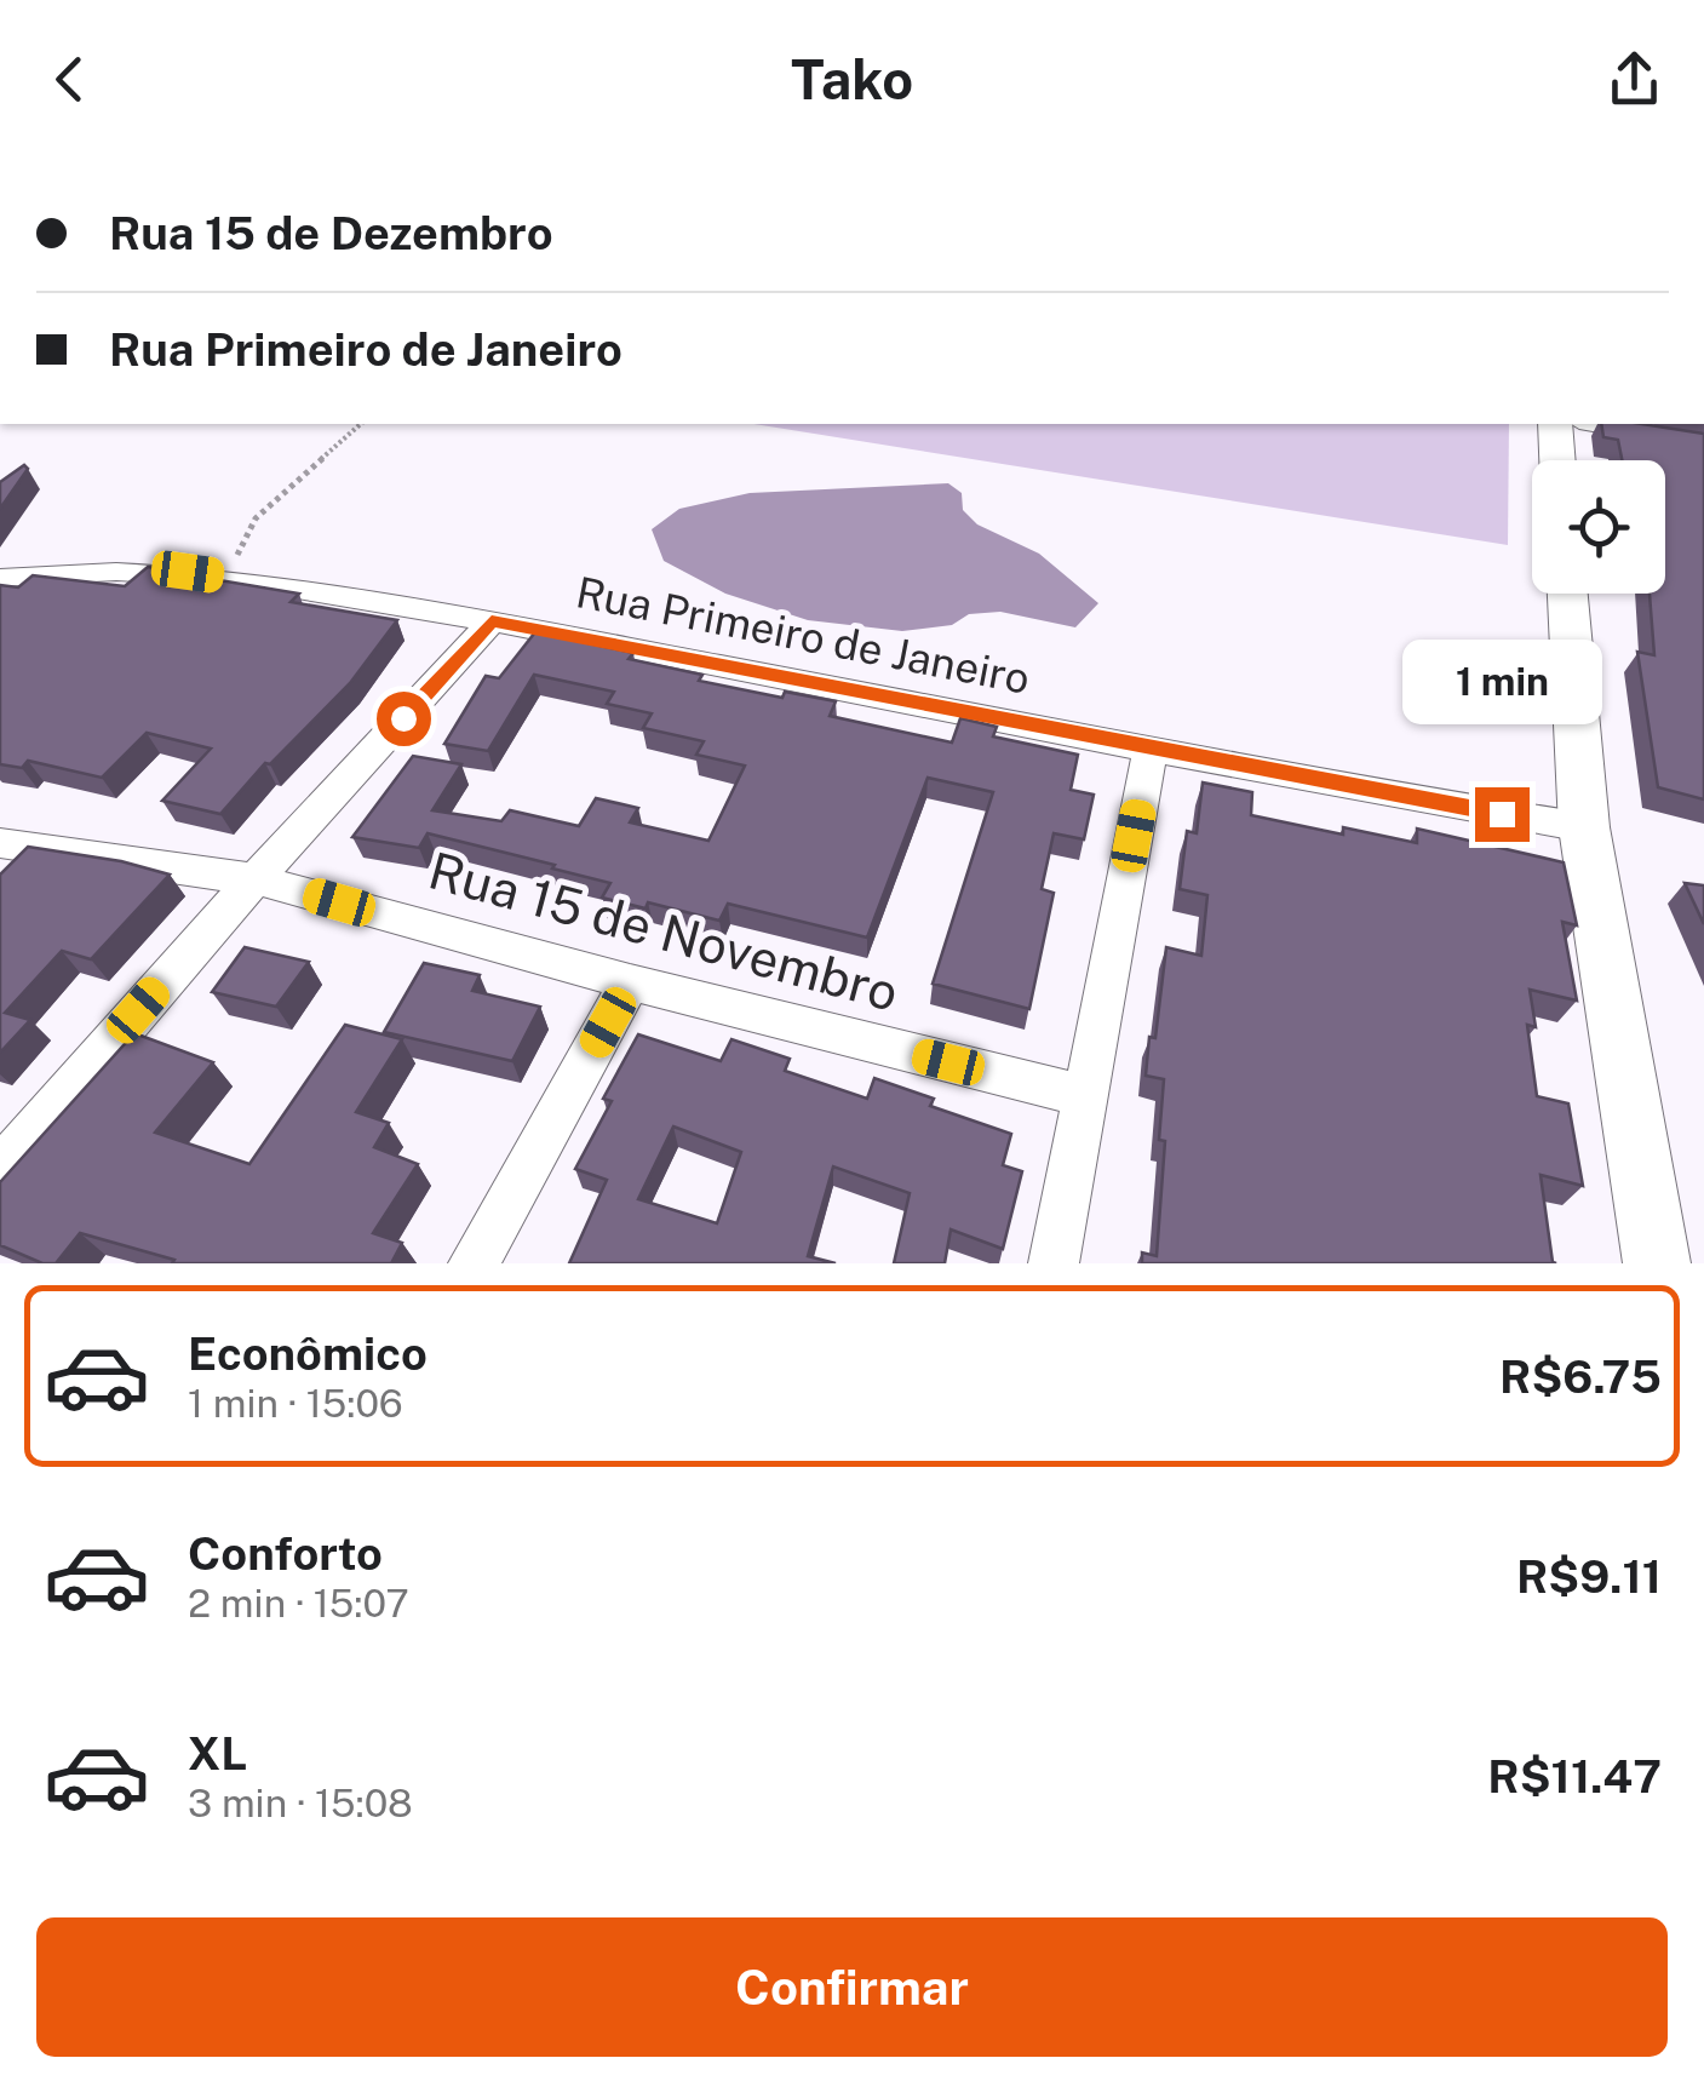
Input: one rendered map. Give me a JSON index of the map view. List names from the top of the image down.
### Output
{
  "streets": {
    "street": ["Rua Primeiro de Janeiro", "Rua 15 de Novembro"]
  },
  "page": {
    "header": "Tako",
    "banner": ["Rua 15 de Dezembro", "Rua Primeiro de Janeiro"],
    "bubble": "1 min",
    "list": [
      {
        "name": "Econômico",
        "note": "1 min · 15:06",
        "value": "R$6.75"
      },
      {
        "name": "Conforto",
        "note": "2 min · 15:07",
        "value": "R$9.11"
      },
      {
        "name": "XL",
        "note": "3 min · 15:08",
        "value": "R$11.47"
      }
    ],
    "buttons": "Confirmar"
  }
}
